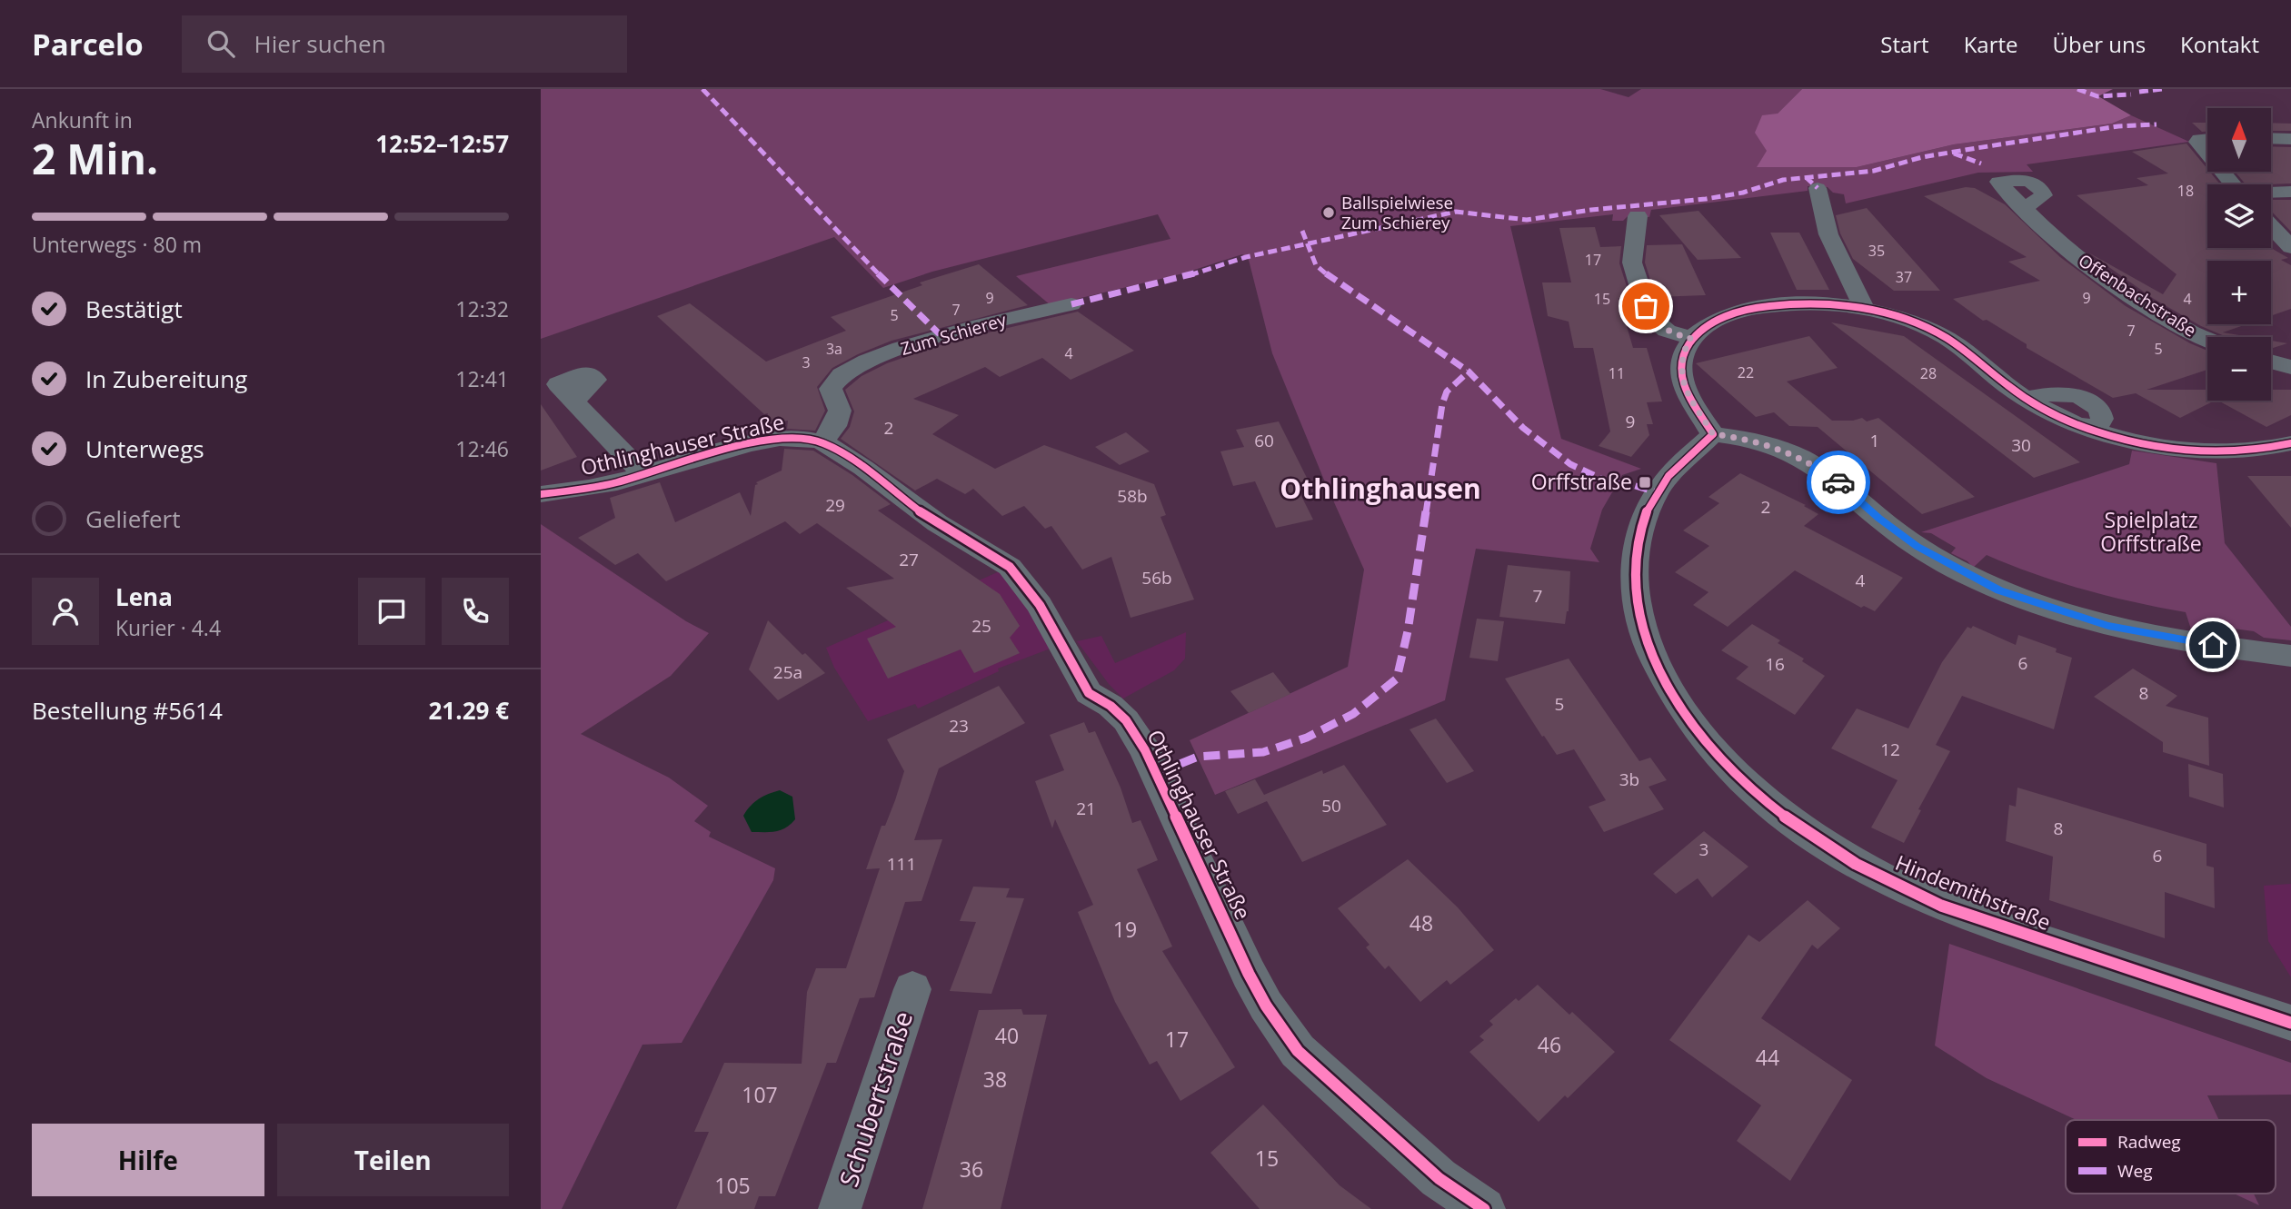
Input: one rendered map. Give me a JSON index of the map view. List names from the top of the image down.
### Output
{
  "streets": {
    "street": [
      "Offenbachstraße",
      "Zum Schierey",
      "Othlinghauser Straße",
      "Hindemithstraße",
      "Schubertstraße"
    ]
  },
  "crossings": [
    ["Zum Schierey", "Othlinghauser Straße"]
  ],
  "districts": ["Othlinghausen"],
  "parks": ["Spielplatz Orffstraße"],
  "places": {
    "other": ["Ballspielwiese Zum Schierey"],
    "transit": ["Orffstraße"]
  },
  "house_numbers": [
    "18",
    "35",
    "17",
    "37",
    "9",
    "9",
    "15",
    "4",
    "7",
    "5",
    "7",
    "3a",
    "5",
    "4",
    "3",
    "22",
    "11",
    "28",
    "9",
    "2",
    "60",
    "1",
    "30",
    "58b",
    "29",
    "2",
    "27",
    "56b",
    "4",
    "7",
    "25",
    "6",
    "16",
    "25a",
    "8",
    "5",
    "23",
    "12",
    "3b",
    "50",
    "21",
    "8",
    "3",
    "6",
    "111",
    "48",
    "19",
    "40",
    "17",
    "46",
    "44",
    "38",
    "107",
    "15",
    "36",
    "105"
  ],
  "legend": ["Radweg", "Weg"],
  "north": "top",
  "page": {
    "header": "Parcelo",
    "search": "Hier suchen",
    "nav": [
      "Start",
      "Karte",
      "Über uns",
      "Kontakt"
    ],
    "heading": ["2 Min.", "Ankunft in", "12:52–12:57"],
    "panel": [
      "Lena",
      "Kurier · 4.4",
      "Bestellung #5614",
      "21.29 €"
    ],
    "map_buttons": ["+", "−"],
    "bar": "Unterwegs · 80 m",
    "list": [
      ["Bestätigt", "12:32"],
      ["In Zubereitung", "12:41"],
      ["Unterwegs", "12:46"],
      "Geliefert"
    ],
    "buttons": ["Hilfe", "Teilen"]
  }
}
